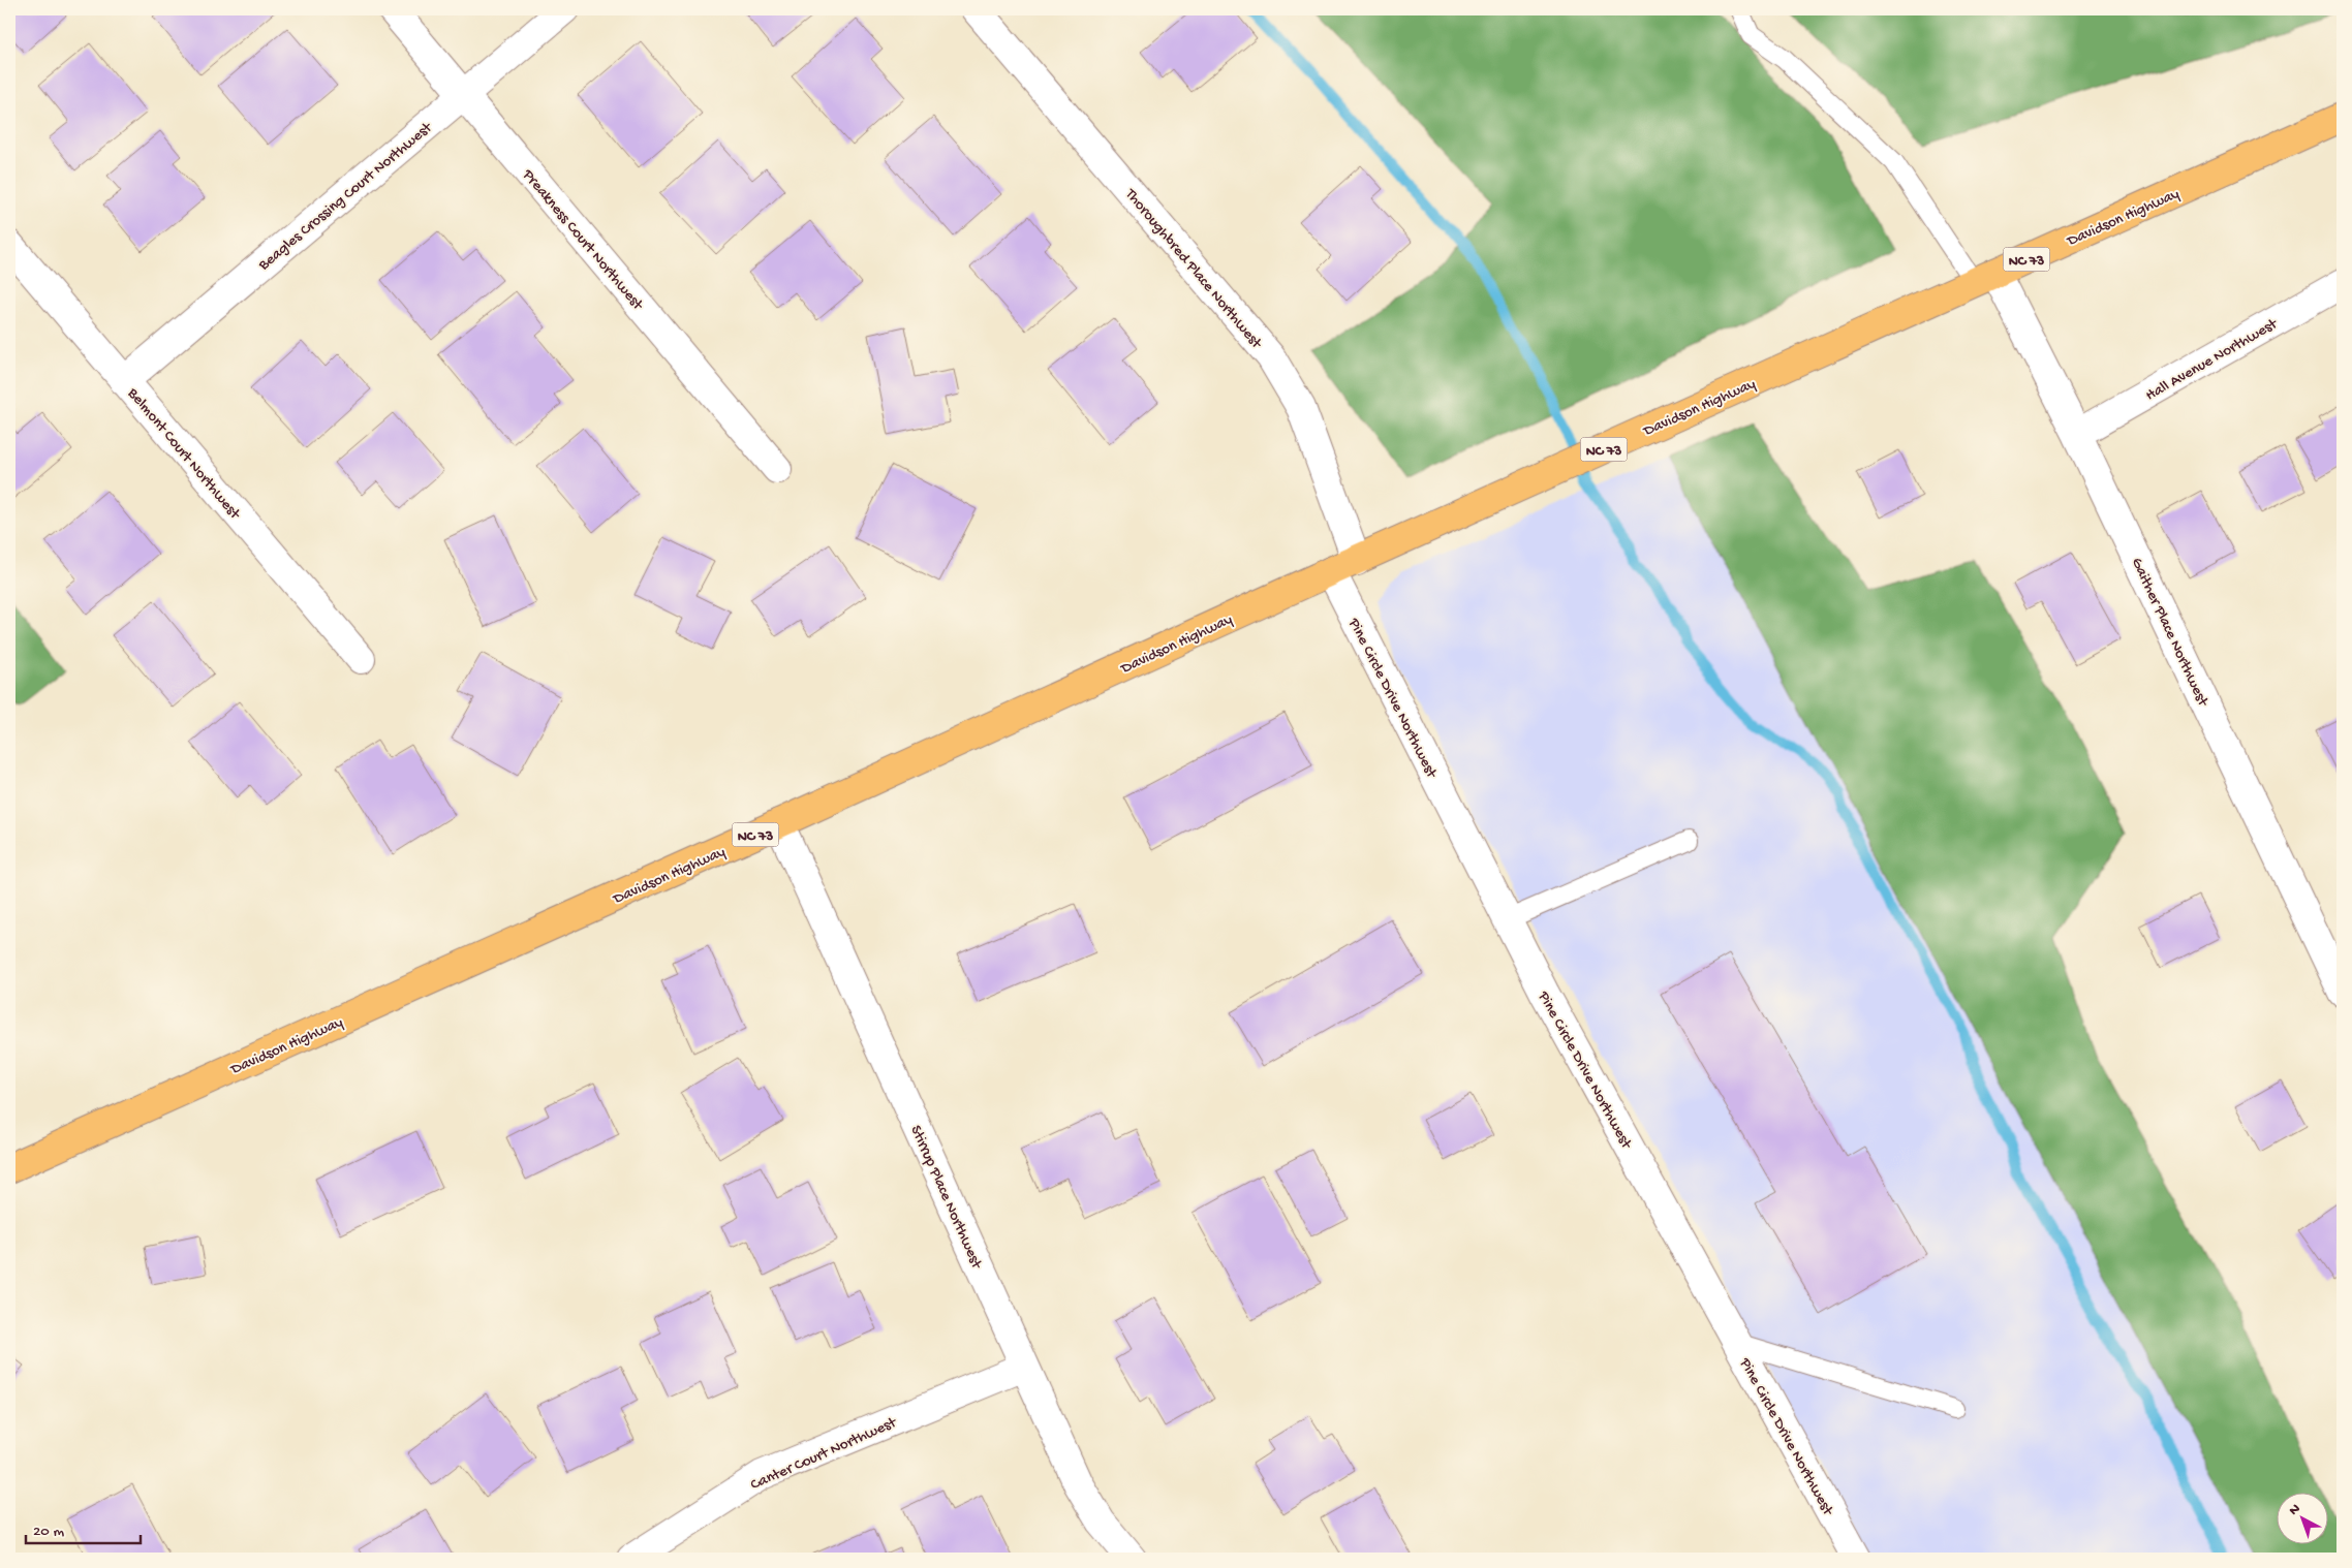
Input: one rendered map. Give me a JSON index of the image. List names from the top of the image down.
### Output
{
  "streets": {
    "main road": ["Davidson Highway", "NC 73"],
    "street": [
      "Beagles Crossing Court Northwest",
      "Preakness Court Northwest",
      "Thoroughbred Place Northwest",
      "Hall Avenue Northwest",
      "Belmont Court Northwest",
      "Gaither Place Northwest",
      "Pine Circle Drive Northwest",
      "Stirrup Place Northwest",
      "Canter Court Northwest"
    ]
  },
  "crossings": [
    ["Beagles Crossing Court Northwest", "Preakness Court Northwest"],
    ["Beagles Crossing Court Northwest", "Belmont Court Northwest"],
    ["Davidson Highway", "Thoroughbred Place Northwest"],
    ["Davidson Highway", "Gaither Place Northwest"],
    ["Davidson Highway", "Pine Circle Drive Northwest"],
    ["Davidson Highway", "Stirrup Place Northwest"],
    ["Hall Avenue Northwest", "Gaither Place Northwest"],
    ["Stirrup Place Northwest", "Canter Court Northwest"]
  ],
  "scale_bar": "20 m",
  "north": "top left"
}
